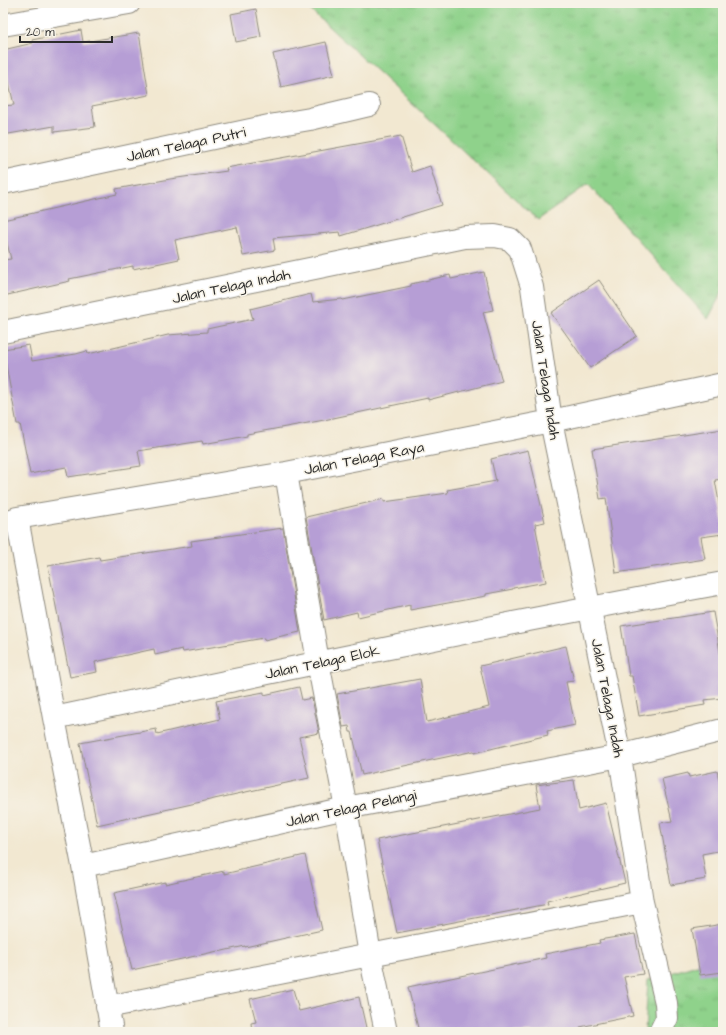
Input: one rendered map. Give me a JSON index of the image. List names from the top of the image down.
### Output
{
  "streets": {
    "street": [
      "Jalan Telaga Putri",
      "Jalan Telaga Indah",
      "Jalan Telaga Raya",
      "Jalan Telaga Elok",
      "Jalan Telaga Pelangi"
    ]
  },
  "crossings": [
    ["Jalan Telaga Indah", "Jalan Telaga Raya"],
    ["Jalan Telaga Indah", "Jalan Telaga Elok"],
    ["Jalan Telaga Indah", "Jalan Telaga Pelangi"]
  ],
  "scale_bar": "20 m"
}
